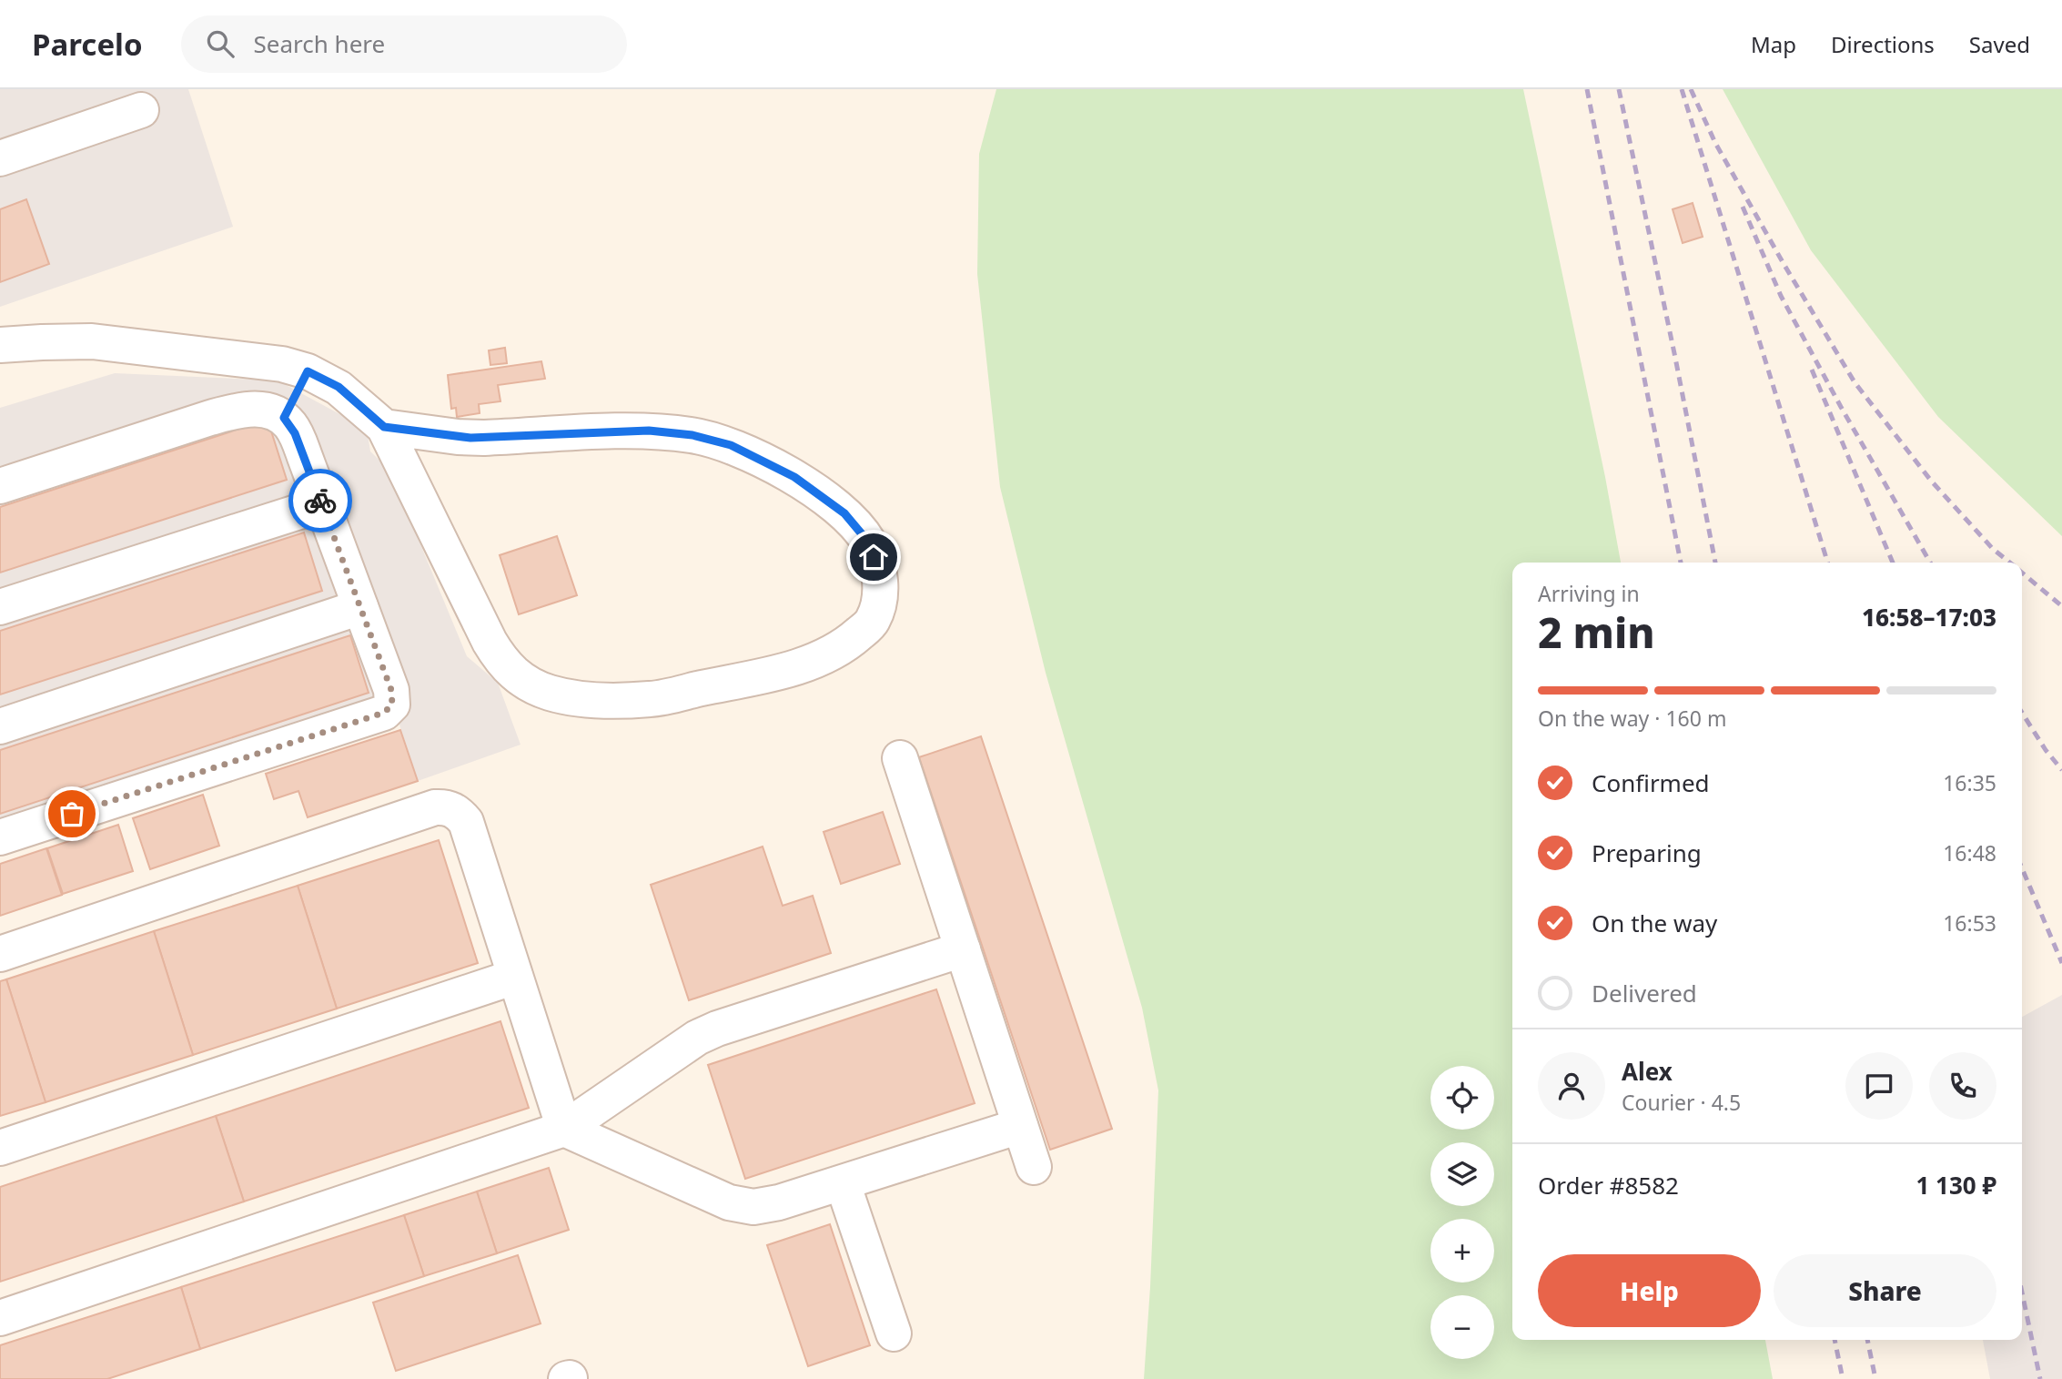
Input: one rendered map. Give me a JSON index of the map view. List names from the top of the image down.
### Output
{
  "page": {
    "header": "Parcelo",
    "search": "Search here",
    "nav": ["Map", "Directions", "Saved"],
    "heading": ["2 min", "Arriving in", "16:58–17:03"],
    "panel": [
      "Alex",
      "Courier · 4.5",
      "Order #8582",
      "1 130 ₽"
    ],
    "bar": "On the way · 160 m",
    "list": [
      ["Confirmed", "16:35"],
      ["Preparing", "16:48"],
      ["On the way", "16:53"],
      "Delivered"
    ],
    "map_buttons": ["+", "−"],
    "buttons": ["Help", "Share"]
  }
}
